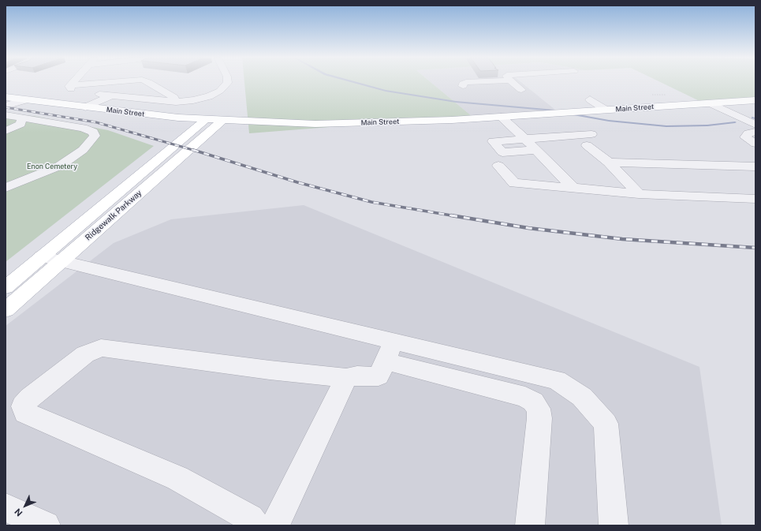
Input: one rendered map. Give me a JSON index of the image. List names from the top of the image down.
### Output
{
  "streets": {
    "main road": ["Main Street", "Ridgewalk Parkway"]
  },
  "crossings": [
    ["Main Street", "Ridgewalk Parkway"]
  ],
  "parks": ["Enon Cemetery"],
  "north": "bottom left"
}
